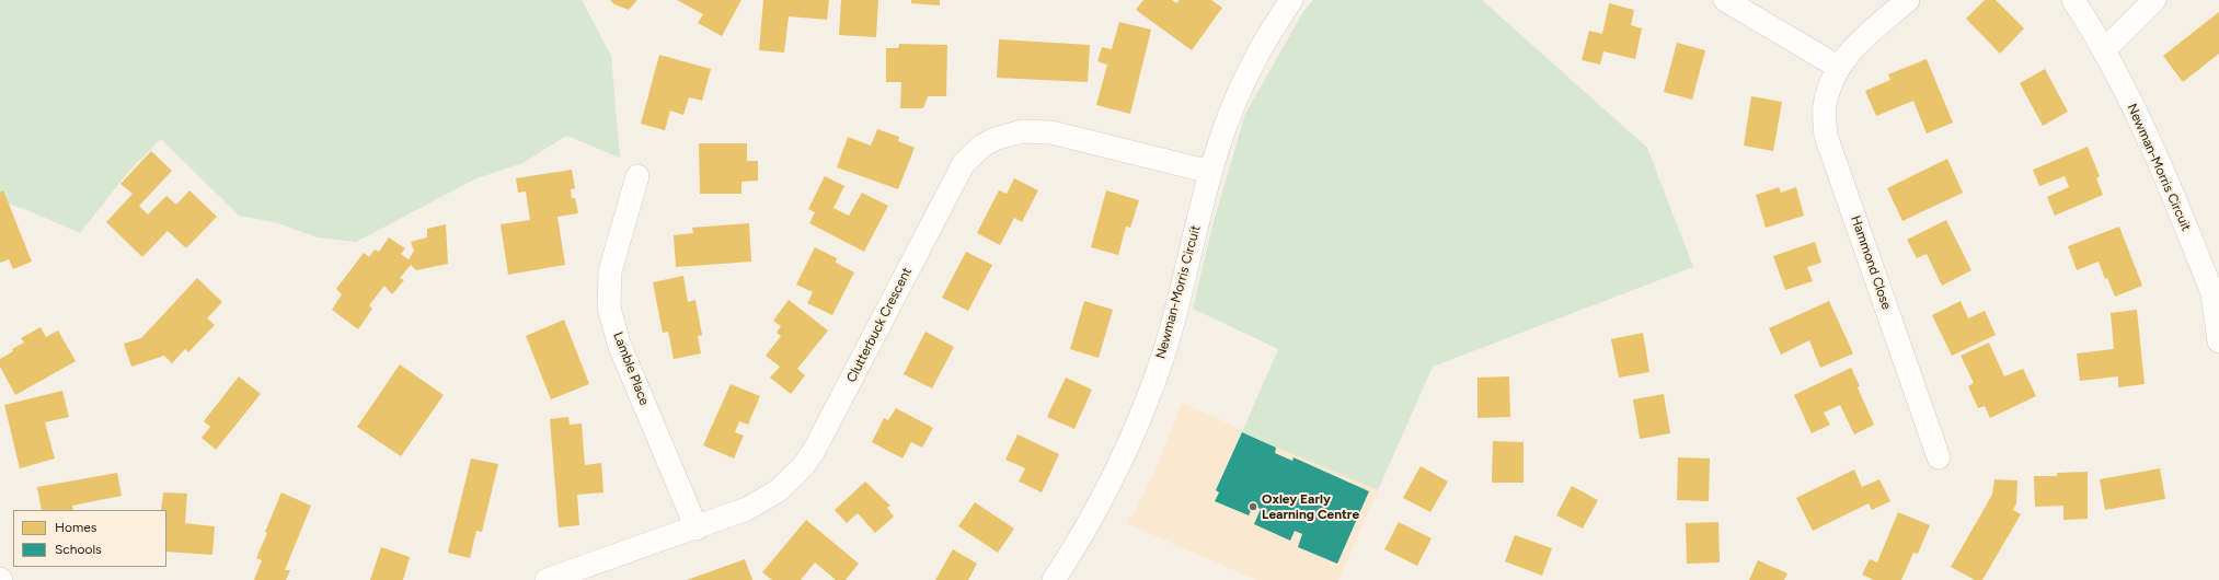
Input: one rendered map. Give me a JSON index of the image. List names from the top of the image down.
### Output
{
  "streets": {
    "street": [
      "Newman-Morris Circuit",
      "Hammond Close",
      "Clutterbuck Crescent",
      "Lamble Place"
    ]
  },
  "crossings": [
    ["Newman-Morris Circuit", "Clutterbuck Crescent"],
    ["Clutterbuck Crescent", "Lamble Place"]
  ],
  "places": ["Oxley Early Learning Centre"],
  "legend": ["Homes", "Schools"]
}
